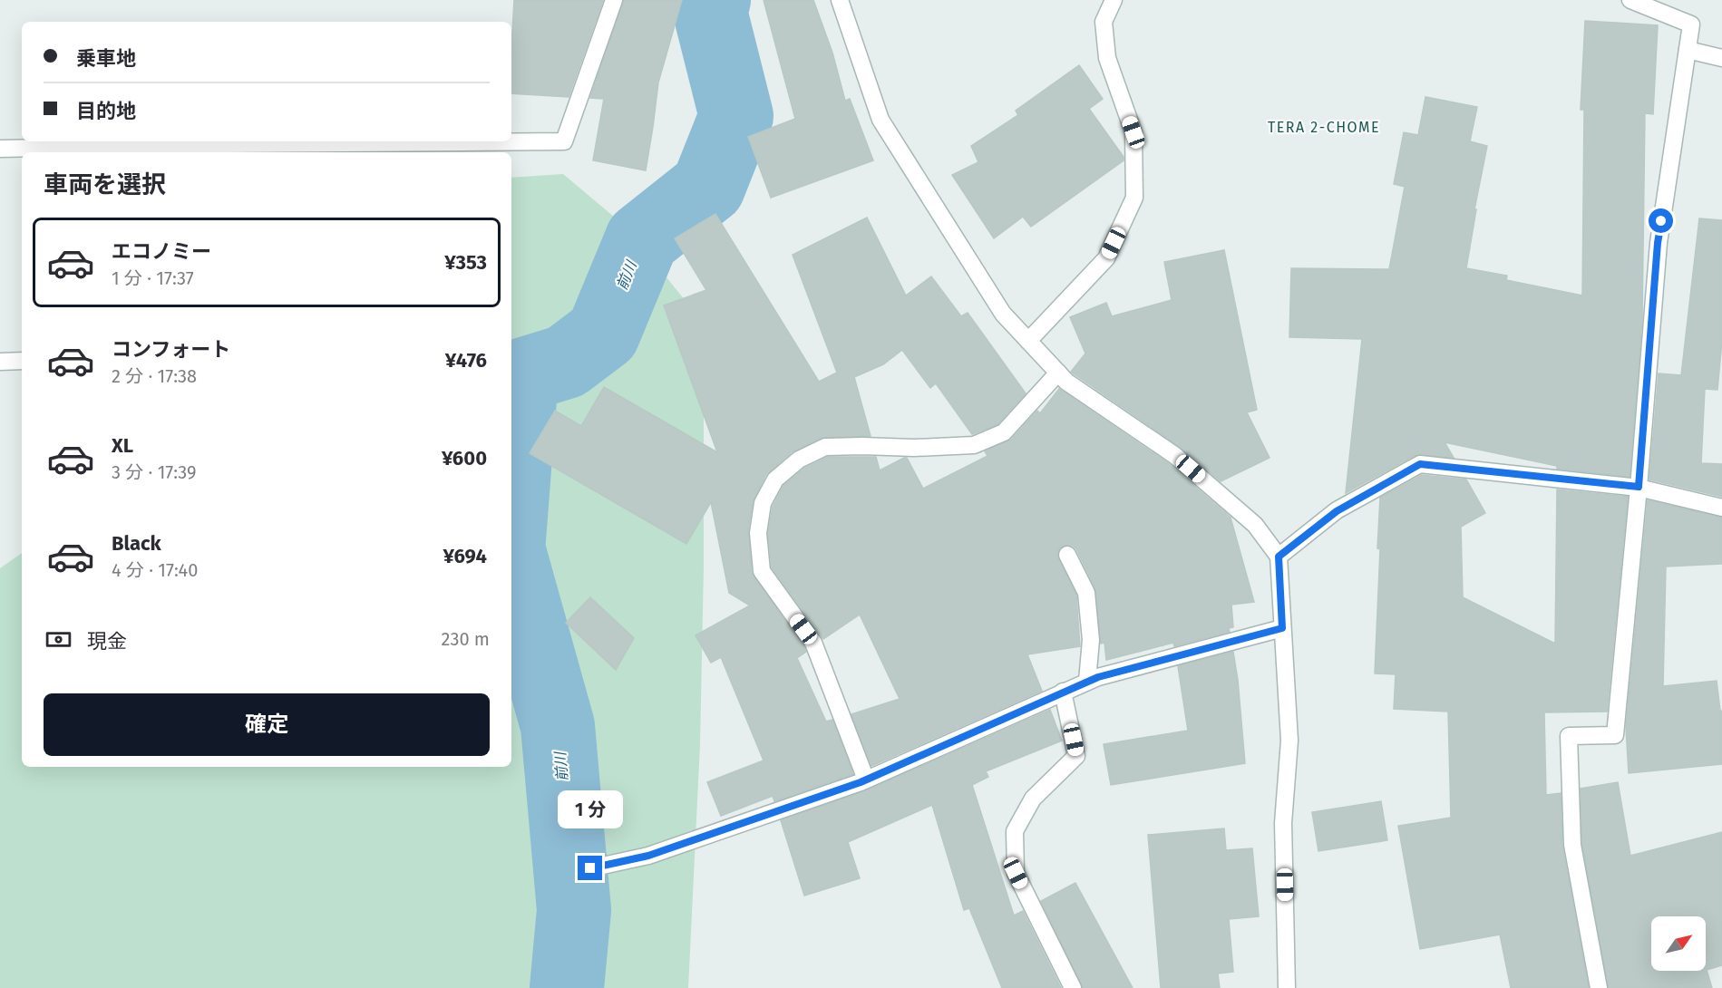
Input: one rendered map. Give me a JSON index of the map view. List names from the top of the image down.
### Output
{
  "districts": ["TERA 2-CHOME"],
  "water": ["前川"],
  "north": "top right",
  "page": {
    "banner": ["乗車地", "目的地"],
    "heading": "車両を選択",
    "list": [
      {
        "name": "エコノミー",
        "note": "1 分 · 17:37",
        "value": "¥353"
      },
      {
        "name": "コンフォート",
        "note": "2 分 · 17:38",
        "value": "¥476"
      },
      {
        "name": "XL",
        "note": "3 分 · 17:39",
        "value": "¥600"
      },
      {
        "name": "Black",
        "note": "4 分 · 17:40",
        "value": "¥694"
      }
    ],
    "pay": ["現金", "230 m"],
    "buttons": "確定",
    "bubble": "1 分"
  }
}
